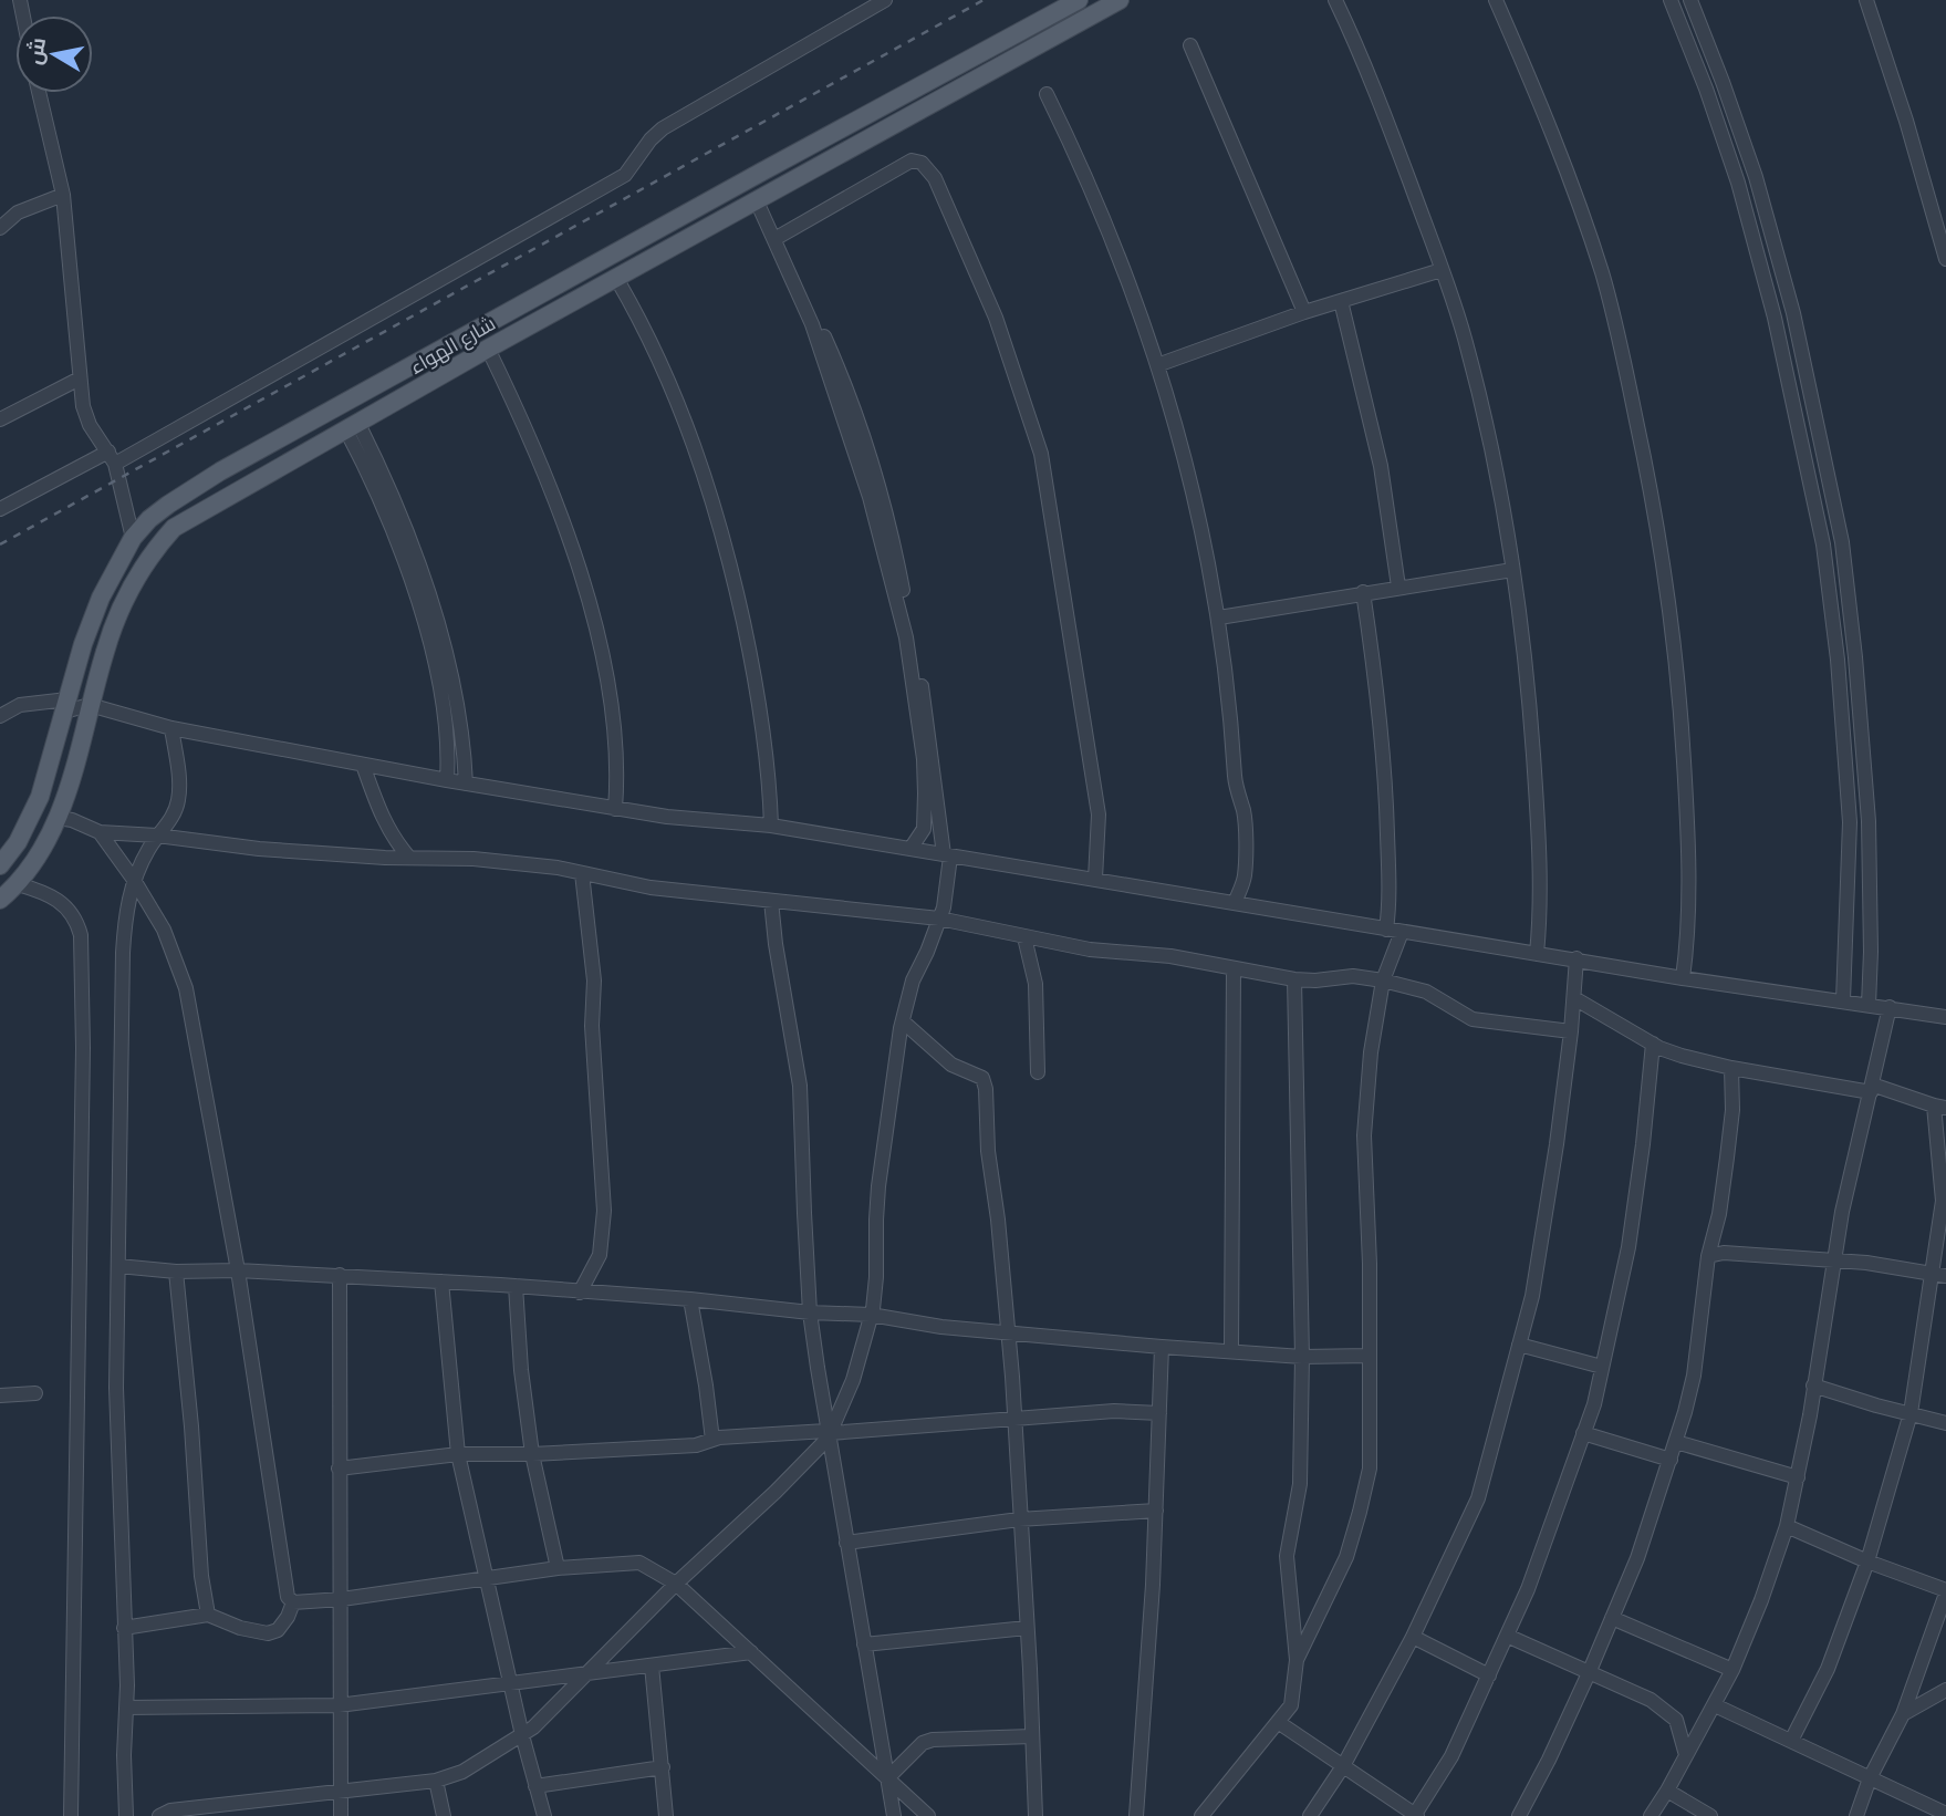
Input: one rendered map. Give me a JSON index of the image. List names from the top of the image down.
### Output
{
  "streets": {
    "main road": ["شارع الهواء"]
  },
  "north": "left"
}
